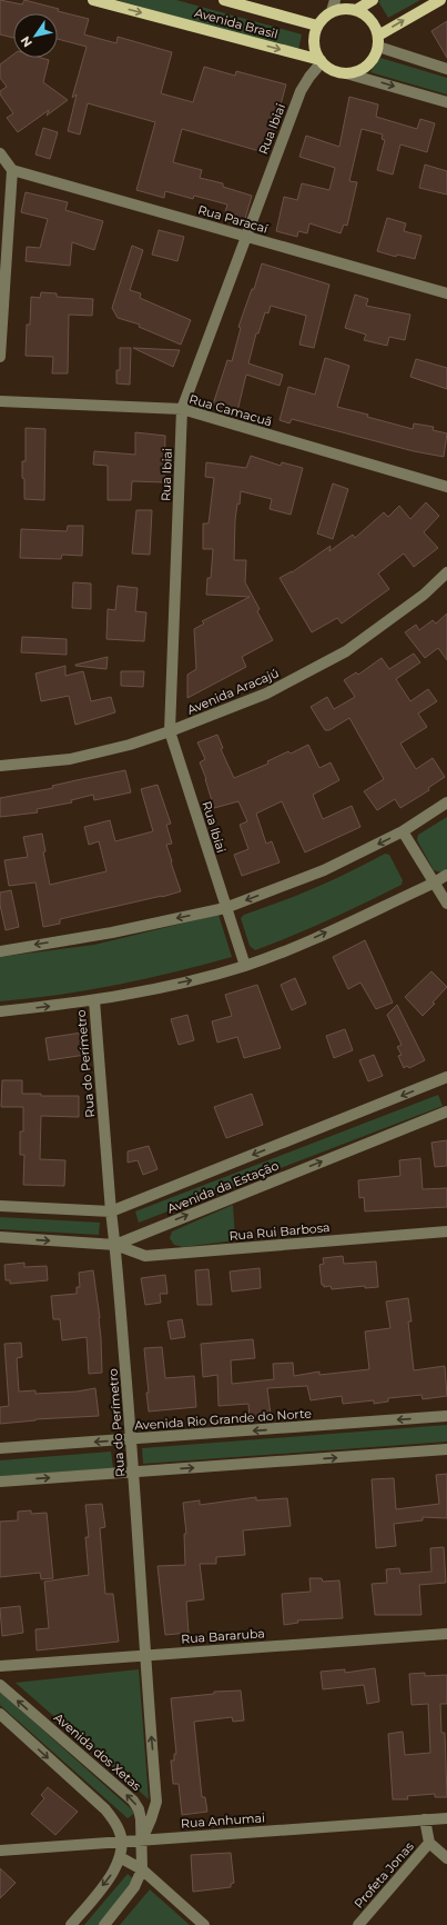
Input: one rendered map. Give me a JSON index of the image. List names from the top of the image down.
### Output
{
  "streets": {
    "main road": ["Avenida Brasil"],
    "street": [
      "Rua Ibiai",
      "Rua Paracaí",
      "Rua Camacuã",
      "Avenida Aracajú",
      "Rua do Perímetro",
      "Avenida da Estação",
      "Rua Rui Barbosa",
      "Avenida Rio Grande do Norte",
      "Rua Bararuba",
      "Avenida dos Xetas",
      "Rua Anhumai",
      "Profeta Jonas"
    ]
  },
  "crossings": [
    ["Avenida Brasil", "Rua Ibiai"],
    ["Rua Ibiai", "Rua Paracaí"],
    ["Rua Ibiai", "Rua Camacuã"],
    ["Rua Ibiai", "Avenida Aracajú"],
    ["Rua do Perímetro", "Avenida da Estação"],
    ["Rua do Perímetro", "Rua Rui Barbosa"],
    ["Rua do Perímetro", "Avenida Rio Grande do Norte"],
    ["Rua do Perímetro", "Rua Bararuba"],
    ["Rua do Perímetro", "Avenida dos Xetas"],
    ["Rua do Perímetro", "Rua Anhumai"],
    ["Avenida da Estação", "Rua Rui Barbosa"],
    ["Avenida dos Xetas", "Rua Anhumai"]
  ],
  "north": "bottom left"
}
